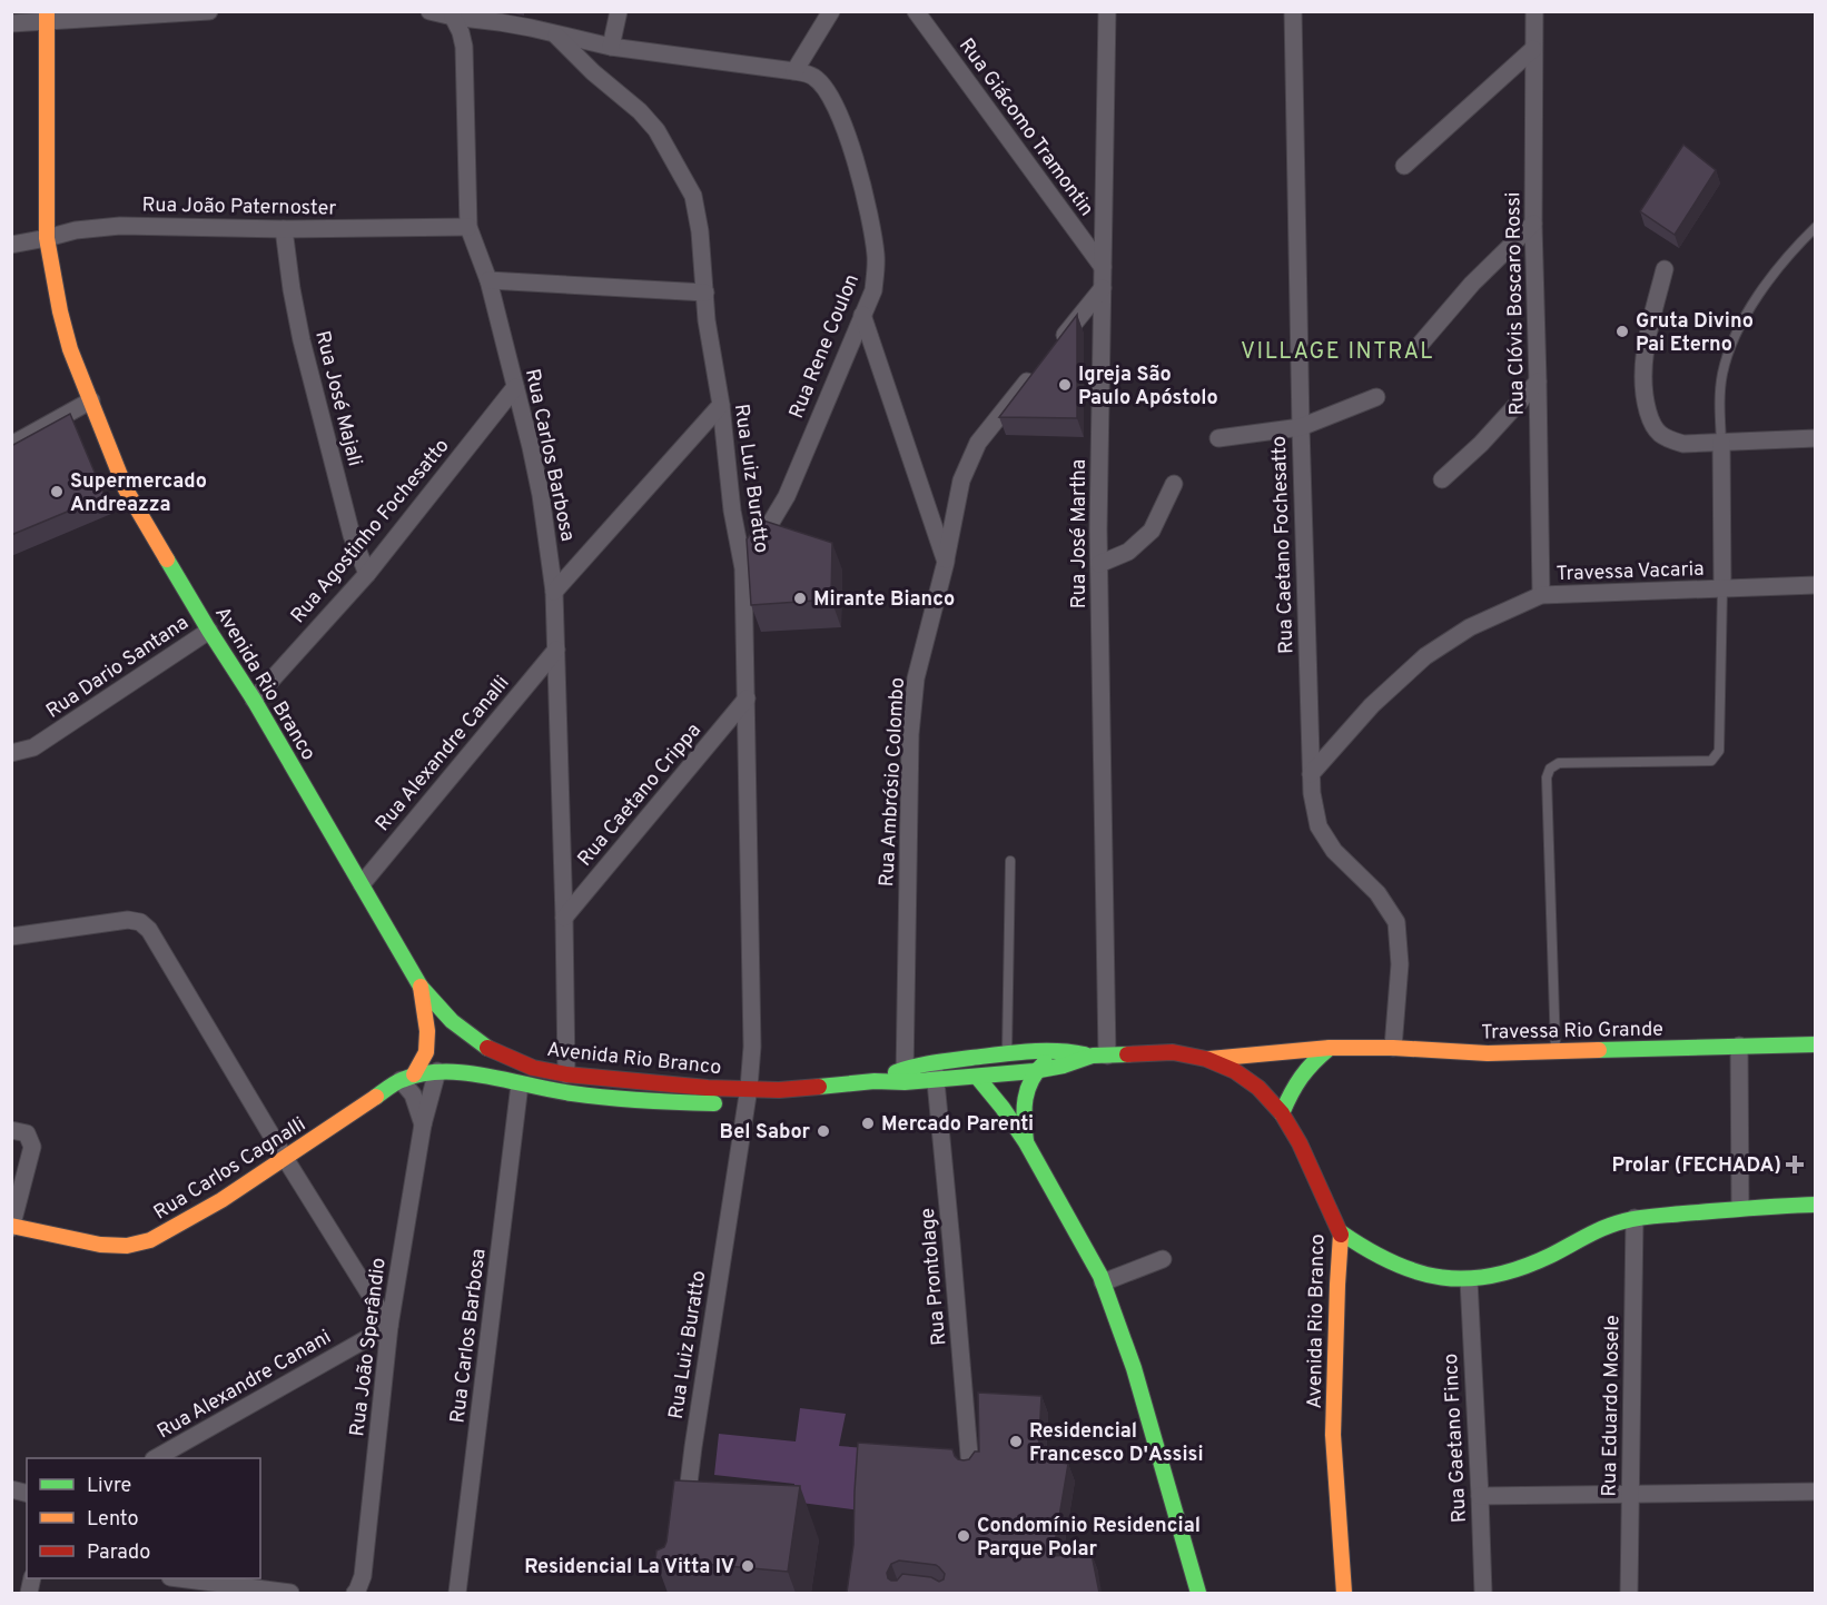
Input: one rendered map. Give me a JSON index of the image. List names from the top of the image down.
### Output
{
  "streets": {
    "main road": ["Avenida Rio Branco", "Travessa Rio Grande", "Rua Carlos Cagnalli"],
    "street": [
      "Rua Giácomo Tramontin",
      "Rua João Paternoster",
      "Rua Clóvis Boscaro Rossi",
      "Rua Rene Coulon",
      "Rua José Majali",
      "Rua Carlos Barbosa",
      "Rua Luiz Buratto",
      "Rua Agostinho Fochesatto",
      "Rua José Martha",
      "Rua Caetano Fochesatto",
      "Travessa Vacaria",
      "Rua Dario Santana",
      "Rua Alexandre Canalli",
      "Rua Ambrósio Colombo",
      "Rua Caetano Crippa",
      "Rua Prontolage",
      "Rua João Sperândio",
      "Rua Alexandre Canani",
      "Rua Eduardo Mosele",
      "Rua Gaetano Finco"
    ]
  },
  "crossings": [
    ["Rua Giácomo Tramontin", "Rua José Martha"],
    ["Rua João Paternoster", "Rua José Majali"],
    ["Rua João Paternoster", "Rua Carlos Barbosa"],
    ["Rua João Paternoster", "Avenida Rio Branco"],
    ["Rua Clóvis Boscaro Rossi", "Travessa Vacaria"],
    ["Rua Rene Coulon", "Rua Luiz Buratto"],
    ["Rua José Majali", "Rua Agostinho Fochesatto"],
    ["Rua Carlos Barbosa", "Rua Luiz Buratto"],
    ["Rua Carlos Barbosa", "Rua Agostinho Fochesatto"],
    ["Rua Carlos Barbosa", "Avenida Rio Branco"],
    ["Rua Carlos Barbosa", "Rua Alexandre Canalli"],
    ["Rua Carlos Barbosa", "Rua Caetano Crippa"],
    ["Rua Luiz Buratto", "Avenida Rio Branco"],
    ["Rua Luiz Buratto", "Rua Caetano Crippa"],
    ["Rua Agostinho Fochesatto", "Avenida Rio Branco"],
    ["Rua José Martha", "Avenida Rio Branco"],
    ["Rua Caetano Fochesatto", "Travessa Vacaria"],
    ["Rua Caetano Fochesatto", "Travessa Rio Grande"],
    ["Rua Dario Santana", "Avenida Rio Branco"],
    ["Avenida Rio Branco", "Rua Alexandre Canalli"],
    ["Avenida Rio Branco", "Rua Ambrósio Colombo"],
    ["Avenida Rio Branco", "Travessa Rio Grande"],
    ["Avenida Rio Branco", "Rua Carlos Cagnalli"],
    ["Avenida Rio Branco", "Rua Prontolage"],
    ["Avenida Rio Branco", "Rua João Sperândio"],
    ["Rua Carlos Cagnalli", "Rua João Sperândio"],
    ["Rua João Sperândio", "Rua Alexandre Canani"]
  ],
  "districts": ["VILLAGE INTRAL"],
  "places": {
    "other": [
      "Gruta Divino Pai Eterno",
      "Igreja São Paulo Apóstolo",
      "Supermercado Andreazza",
      "Mirante Bianco",
      "Mercado Parenti",
      "Bel Sabor",
      "Residencial Francesco D'Assisi",
      "Condomínio Residencial Parque Polar",
      "Residencial La Vitta IV"
    ],
    "health": ["Prolar (FECHADA)"]
  },
  "legend": ["Livre", "Lento", "Parado"]
}
